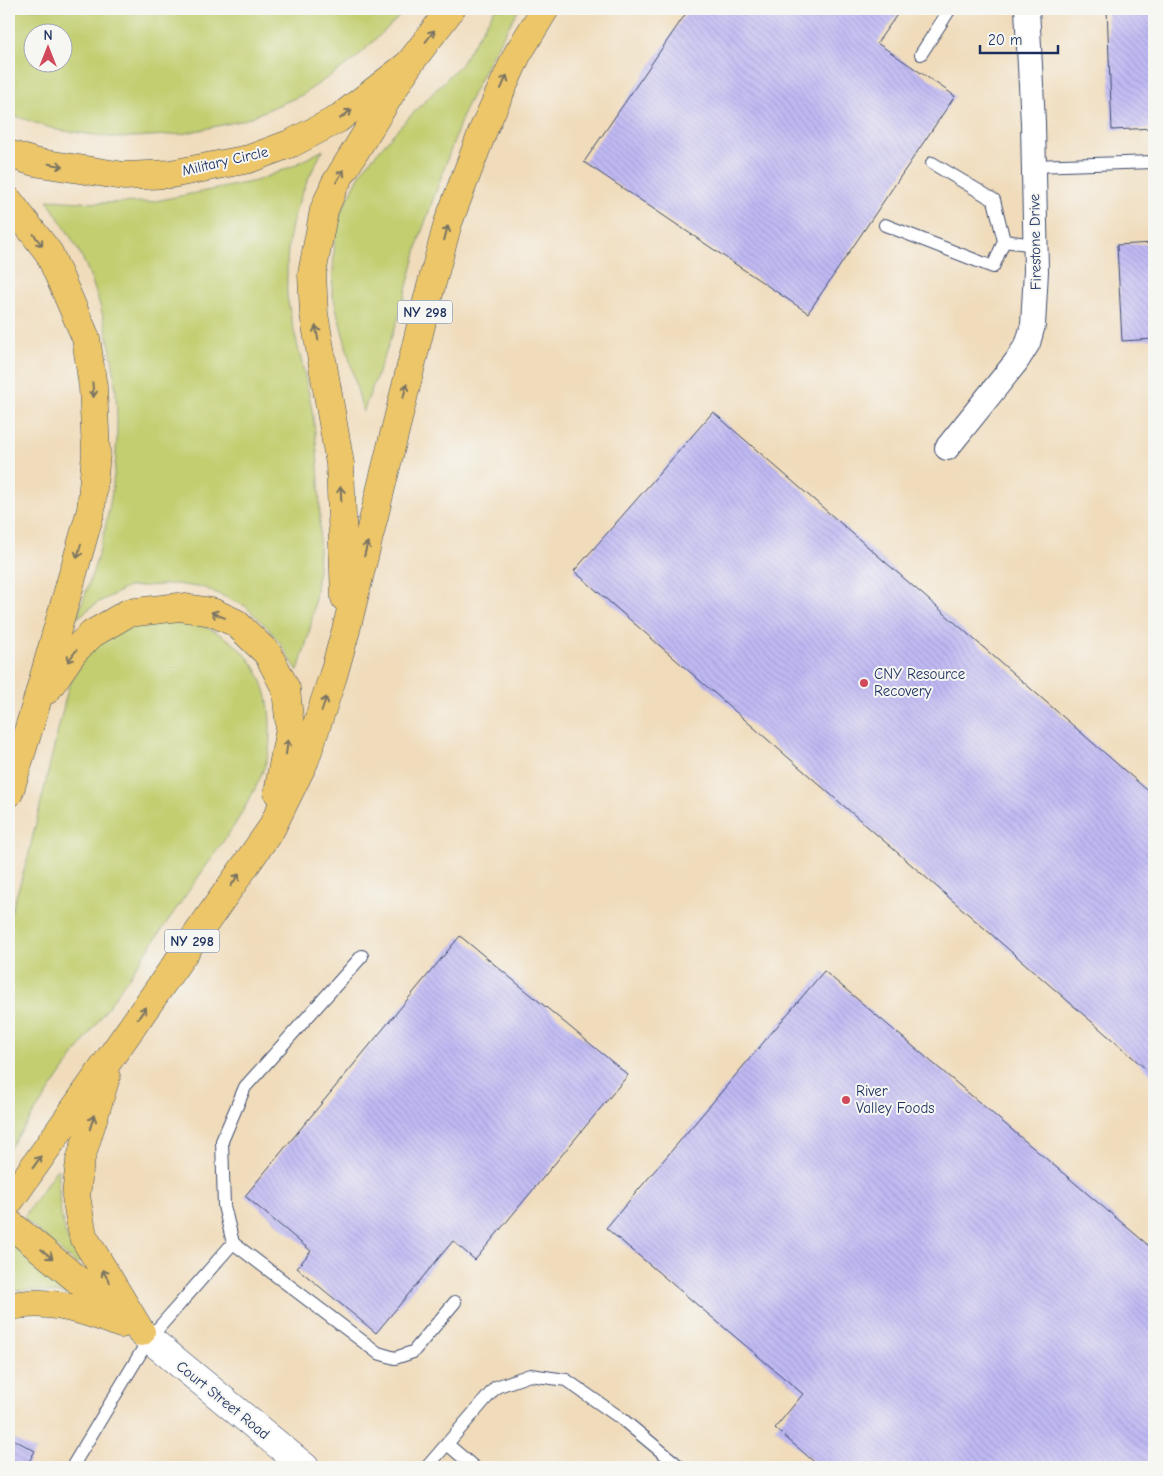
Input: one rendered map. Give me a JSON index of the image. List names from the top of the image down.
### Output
{
  "streets": {
    "main road": ["Military Circle", "NY 298"],
    "street": ["Firestone Drive", "Court Street Road"]
  },
  "crossings": [
    ["Military Circle", "NY 298"]
  ],
  "one_way": ["Military Circle"],
  "places": ["CNY Resource Recovery", "River Valley Foods"],
  "scale_bar": "20 m",
  "north": "top"
}
